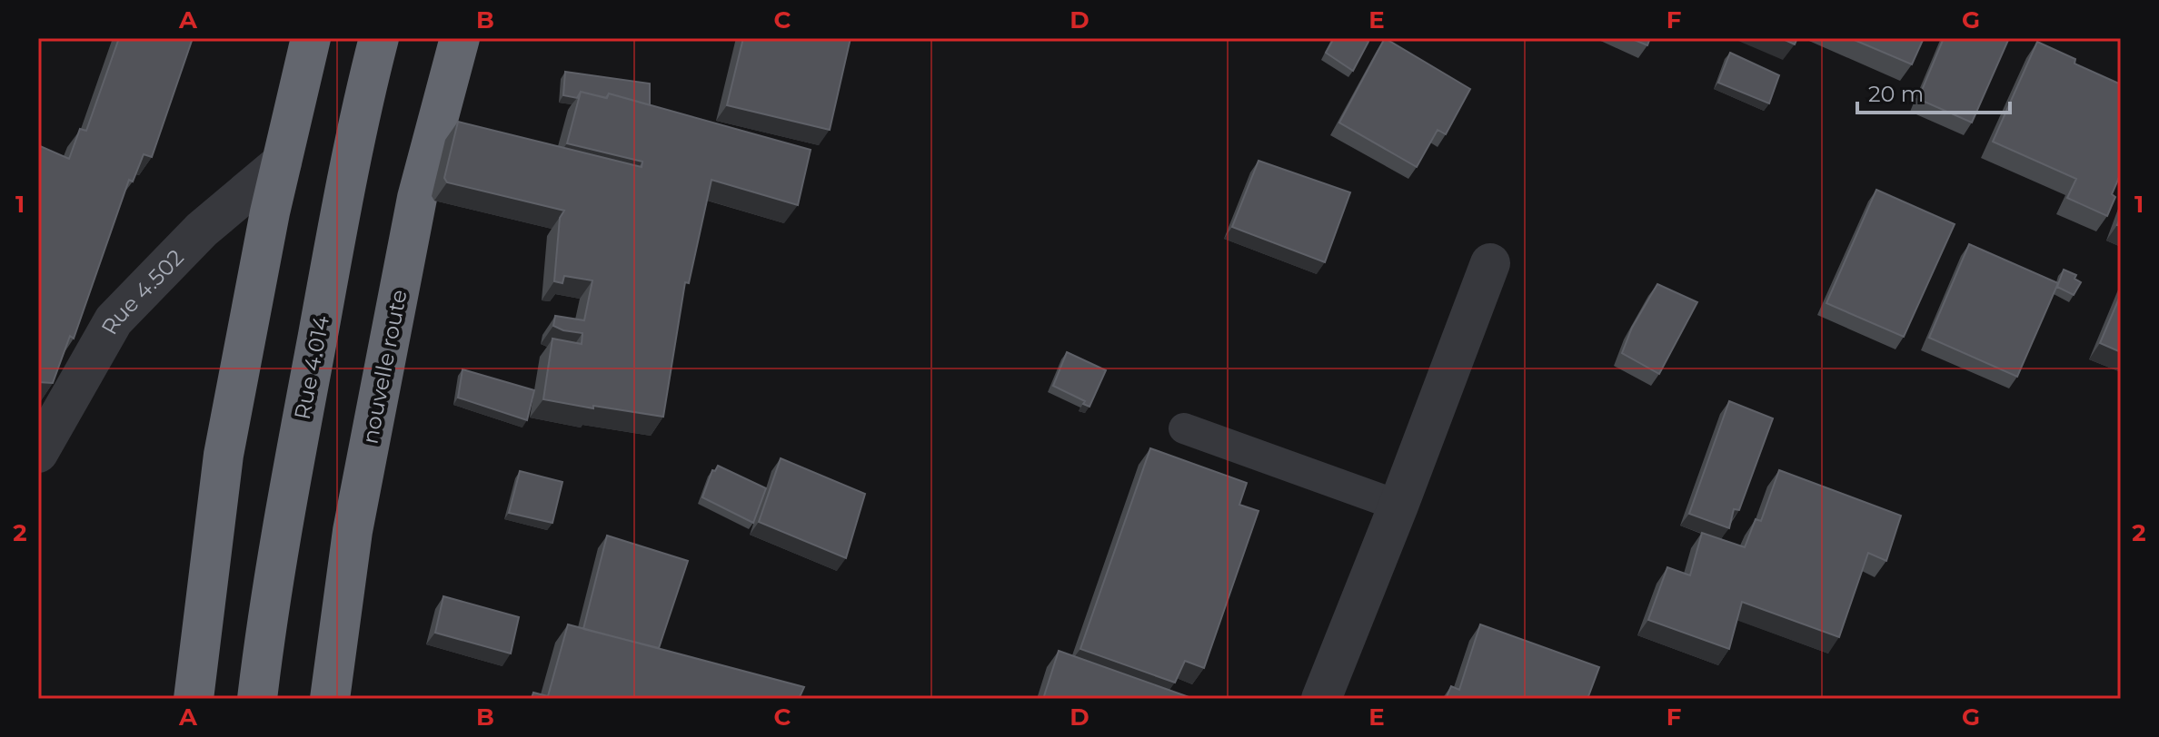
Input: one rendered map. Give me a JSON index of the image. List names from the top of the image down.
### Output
{
  "streets": {
    "highway": ["nouvelle route", "Rue 4.014"],
    "street": ["Rue 4.502"]
  },
  "scale_bar": "20 m",
  "grid": {
    "columns": [
      "A",
      "B",
      "C",
      "D",
      "E",
      "F",
      "G"
    ],
    "rows": ["1", "2"]
  }
}
